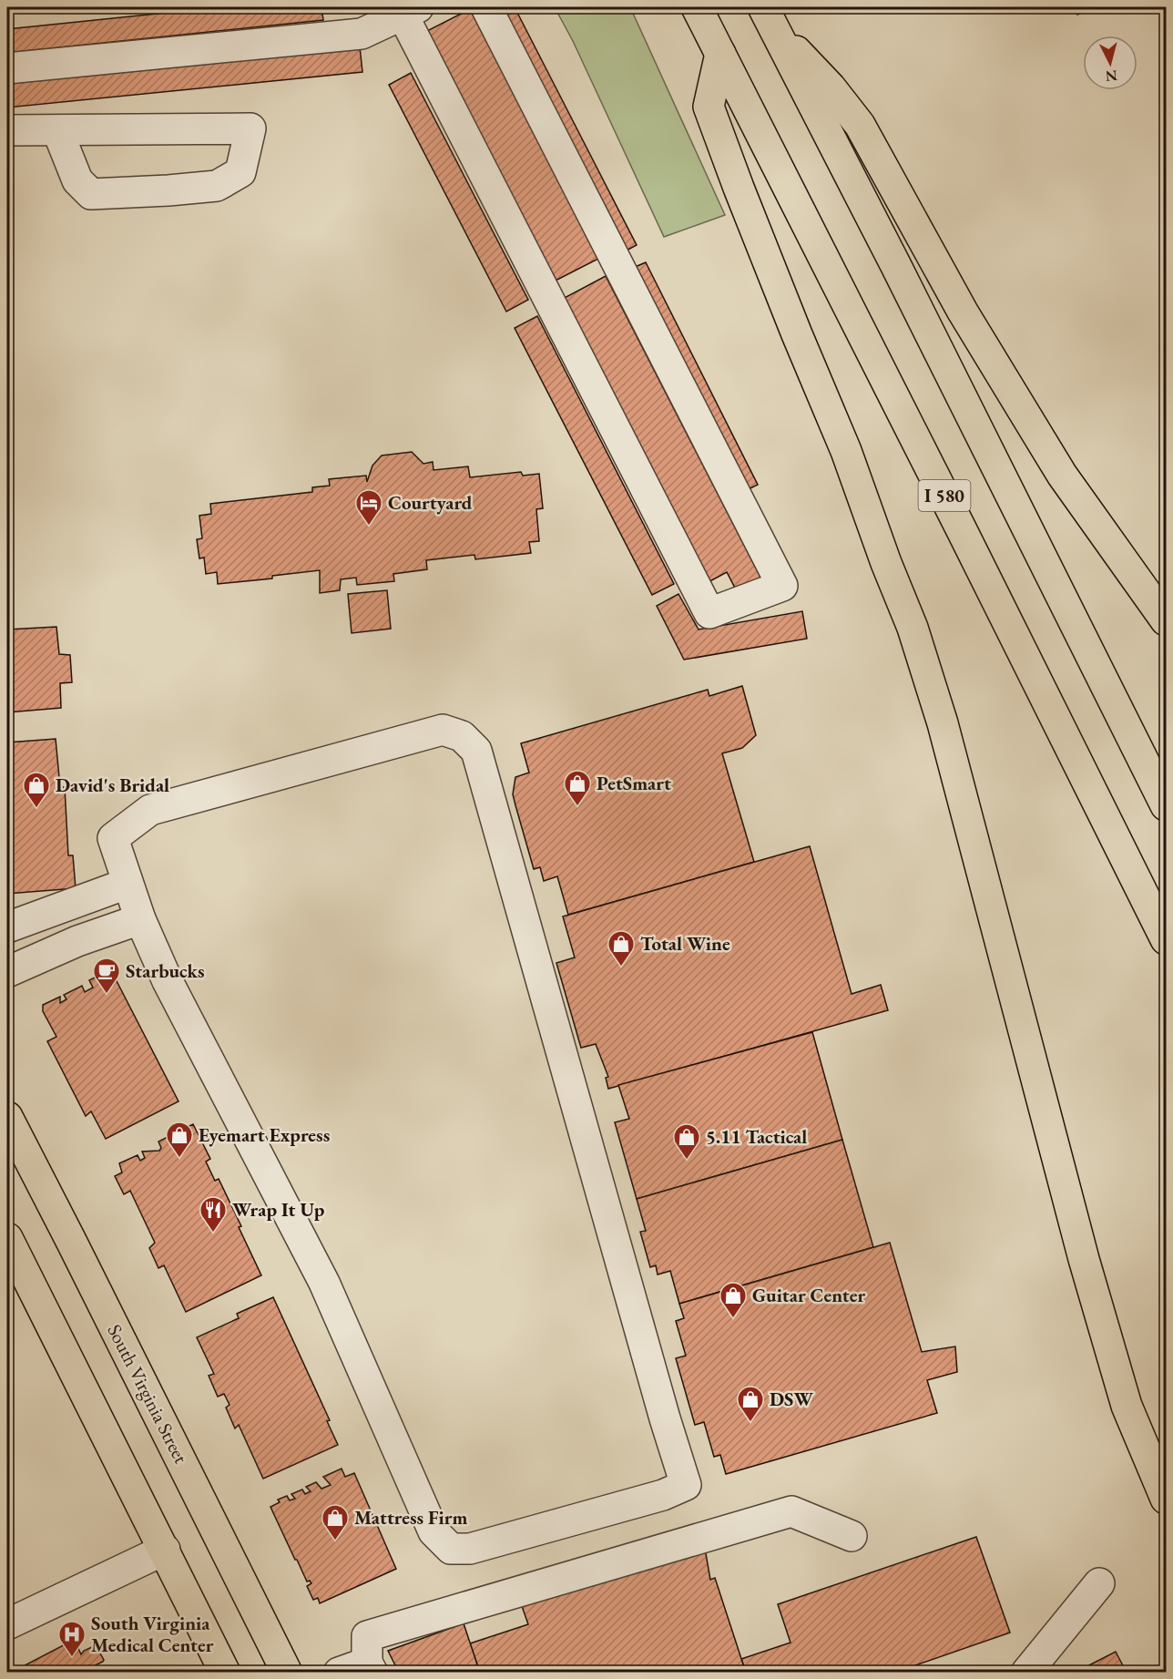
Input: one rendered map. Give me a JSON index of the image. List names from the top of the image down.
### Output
{
  "streets": {
    "main road": ["I 580", "South Virginia Street"]
  },
  "places": {
    "hotel": ["Courtyard"],
    "shop": [
      "PetSmart",
      "David's Bridal",
      "Total Wine",
      "Eyemart Express",
      "5.11 Tactical",
      "Guitar Center",
      "DSW",
      "Mattress Firm"
    ],
    "cafe": ["Starbucks"],
    "restaurant": ["Wrap It Up"],
    "hospital": ["South Virginia Medical Center"]
  },
  "north": "bottom"
}
